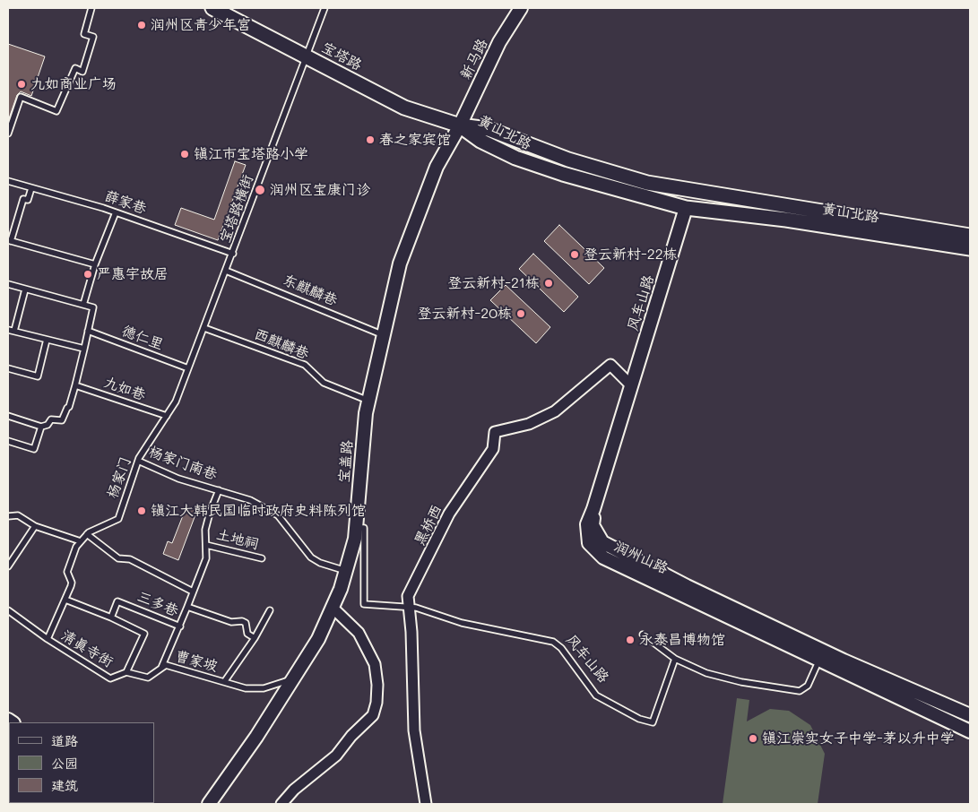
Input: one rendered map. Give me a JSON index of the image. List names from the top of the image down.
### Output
{
  "streets": {
    "main road": ["宝塔路", "黄山北路"],
    "street": [
      "新马路",
      "风车山路",
      "宝盖路",
      "黑桥西",
      "润州山路"
    ],
    "lane": [
      "薛家巷",
      "宝塔路横街",
      "东麒麟巷",
      "德仁里",
      "西麒麟巷",
      "九如巷",
      "杨家门南巷",
      "杨家门",
      "土地祠",
      "三多巷",
      "清真寺街",
      "曹家坡"
    ]
  },
  "crossings": [
    ["宝塔路", "新马路"],
    ["宝塔路", "黄山北路"],
    ["宝塔路", "宝塔路横街"],
    ["宝塔路", "宝盖路"],
    ["新马路", "黄山北路"],
    ["新马路", "宝盖路"],
    ["黄山北路", "风车山路"],
    ["黄山北路", "宝盖路"],
    ["薛家巷", "宝塔路横街"],
    ["宝塔路横街", "东麒麟巷"],
    ["宝塔路横街", "德仁里"],
    ["宝塔路横街", "西麒麟巷"],
    ["宝塔路横街", "九如巷"],
    ["宝塔路横街", "杨家门"],
    ["东麒麟巷", "宝盖路"],
    ["风车山路", "宝盖路"],
    ["风车山路", "黑桥西"],
    ["风车山路", "润州山路"],
    ["西麒麟巷", "宝盖路"],
    ["九如巷", "杨家门"],
    ["宝盖路", "曹家坡"],
    ["杨家门南巷", "杨家门"],
    ["杨家门南巷", "曹家坡"],
    ["杨家门", "清真寺街"],
    ["土地祠", "曹家坡"],
    ["三多巷", "曹家坡"],
    ["清真寺街", "曹家坡"]
  ],
  "places": [
    "润州区青少年宫",
    "九如商业广场",
    "春之家宾馆",
    "镇江市宝塔路小学",
    "润州区宝康门诊",
    "登云新村-22栋",
    "严惠宇故居",
    "登云新村-21栋",
    "登云新村-20栋",
    "镇江大韩民国临时政府史料陈列馆",
    "永泰昌博物馆",
    "镇江崇实女子中学-茅以升中学"
  ],
  "legend": ["道路", "公园", "建筑"]
}
